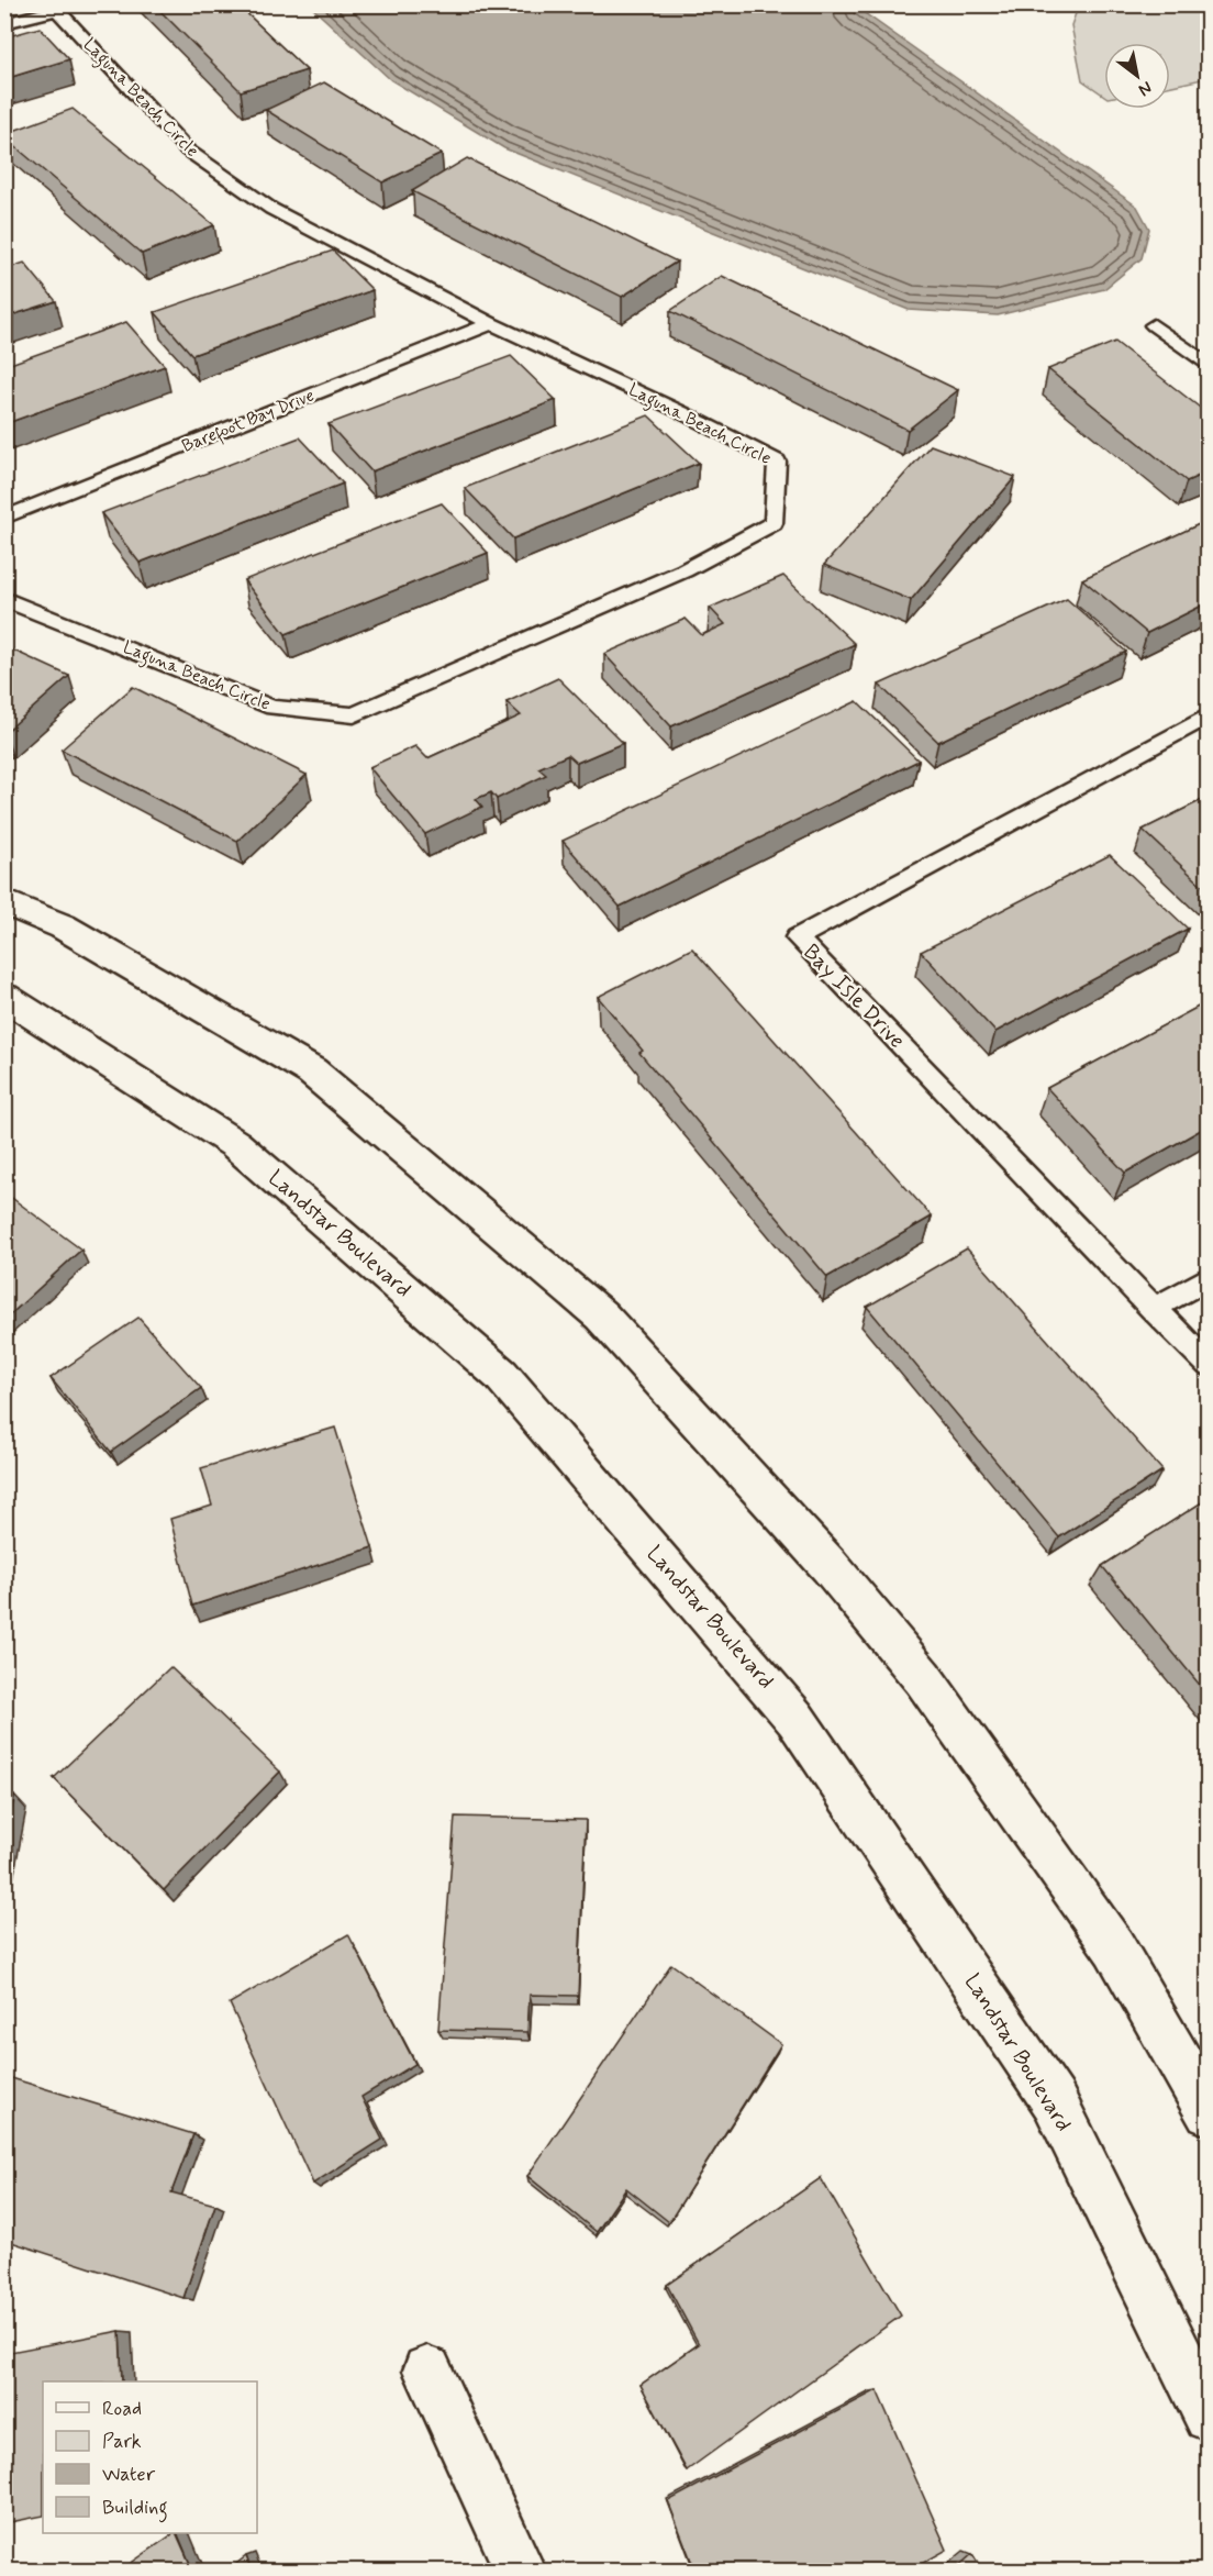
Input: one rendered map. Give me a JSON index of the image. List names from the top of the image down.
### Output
{
  "streets": {
    "main road": ["Landstar Boulevard"],
    "lane": ["Laguna Beach Circle", "Barefoot Bay Drive", "Bay Isle Drive"]
  },
  "crossings": [
    ["Laguna Beach Circle", "Barefoot Bay Drive"]
  ],
  "legend": [
    "Road",
    "Park",
    "Water",
    "Building"
  ],
  "north": "bottom right"
}
